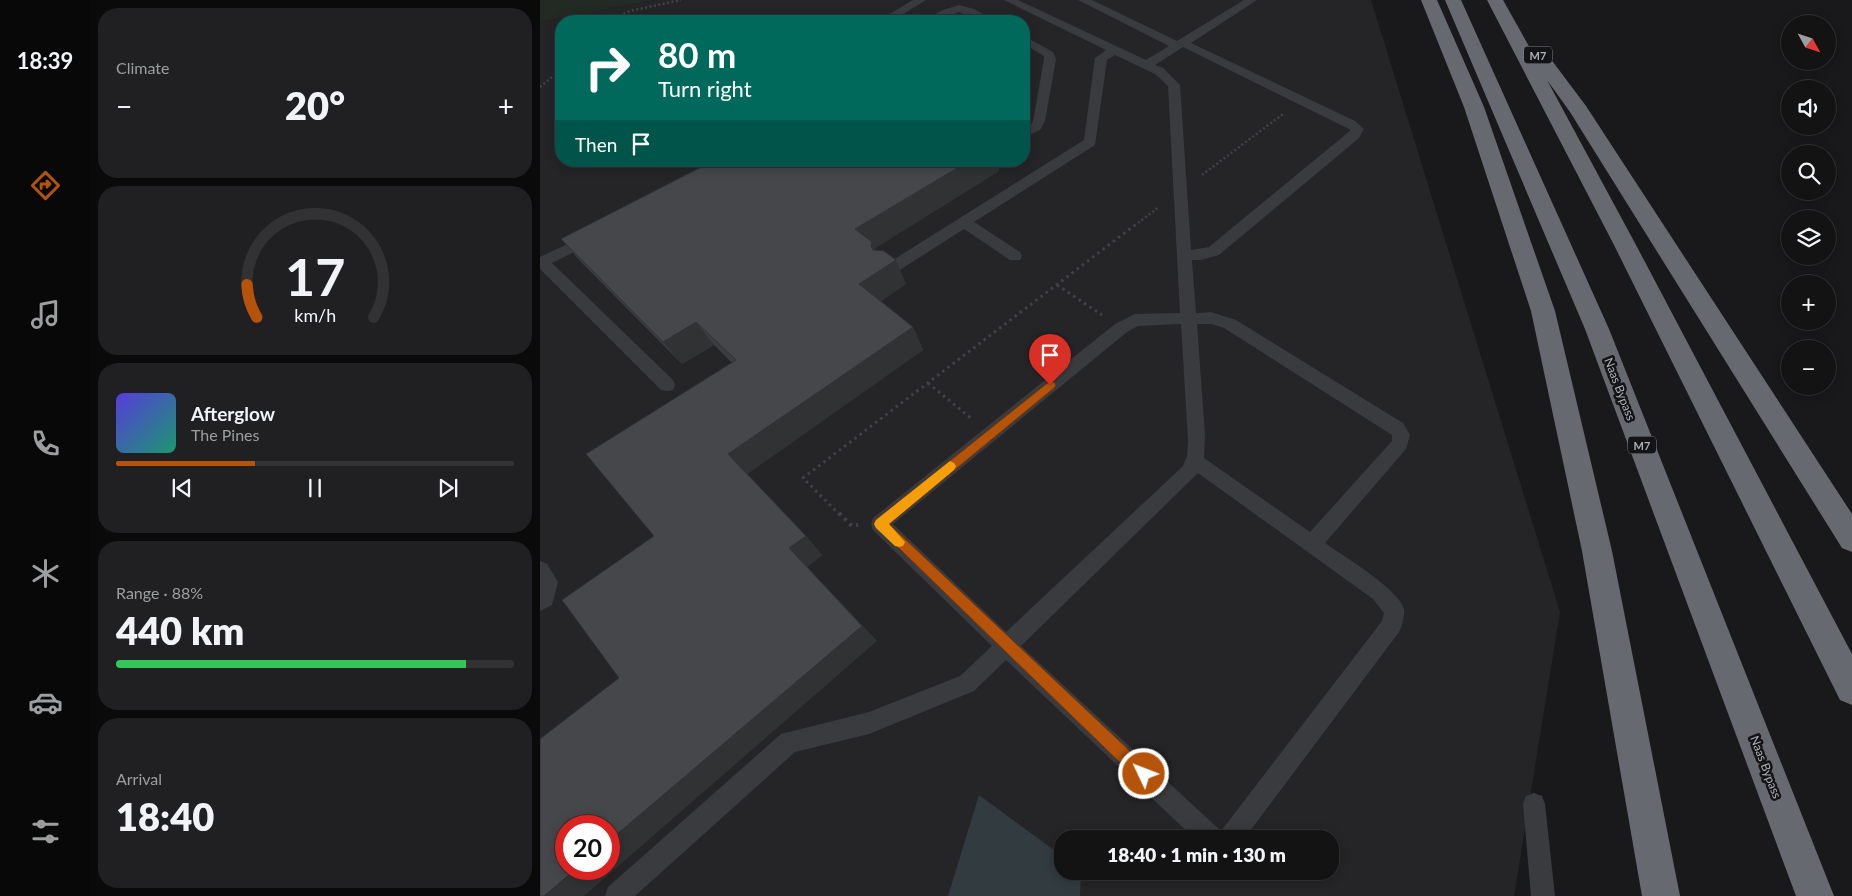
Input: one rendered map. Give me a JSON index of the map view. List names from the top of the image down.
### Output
{
  "streets": {
    "highway": ["M7", "Naas Bypass"]
  },
  "north": "bottom right",
  "page": {
    "tabs": "18:39",
    "tile": [
      "Climate",
      ["Range · 88%", "440 km"],
      ["Arrival", "18:40"]
    ],
    "map_buttons": ["+", "−"],
    "turn": ["80 m", "Turn right"],
    "heat": ["−", "20°", "+"],
    "then": "Then",
    "song": ["Afterglow", "The Pines"],
    "limit": "20",
    "trip": "18:40 · 1 min · 130 m",
    "gauge": ["17", "km/h"]
  }
}
